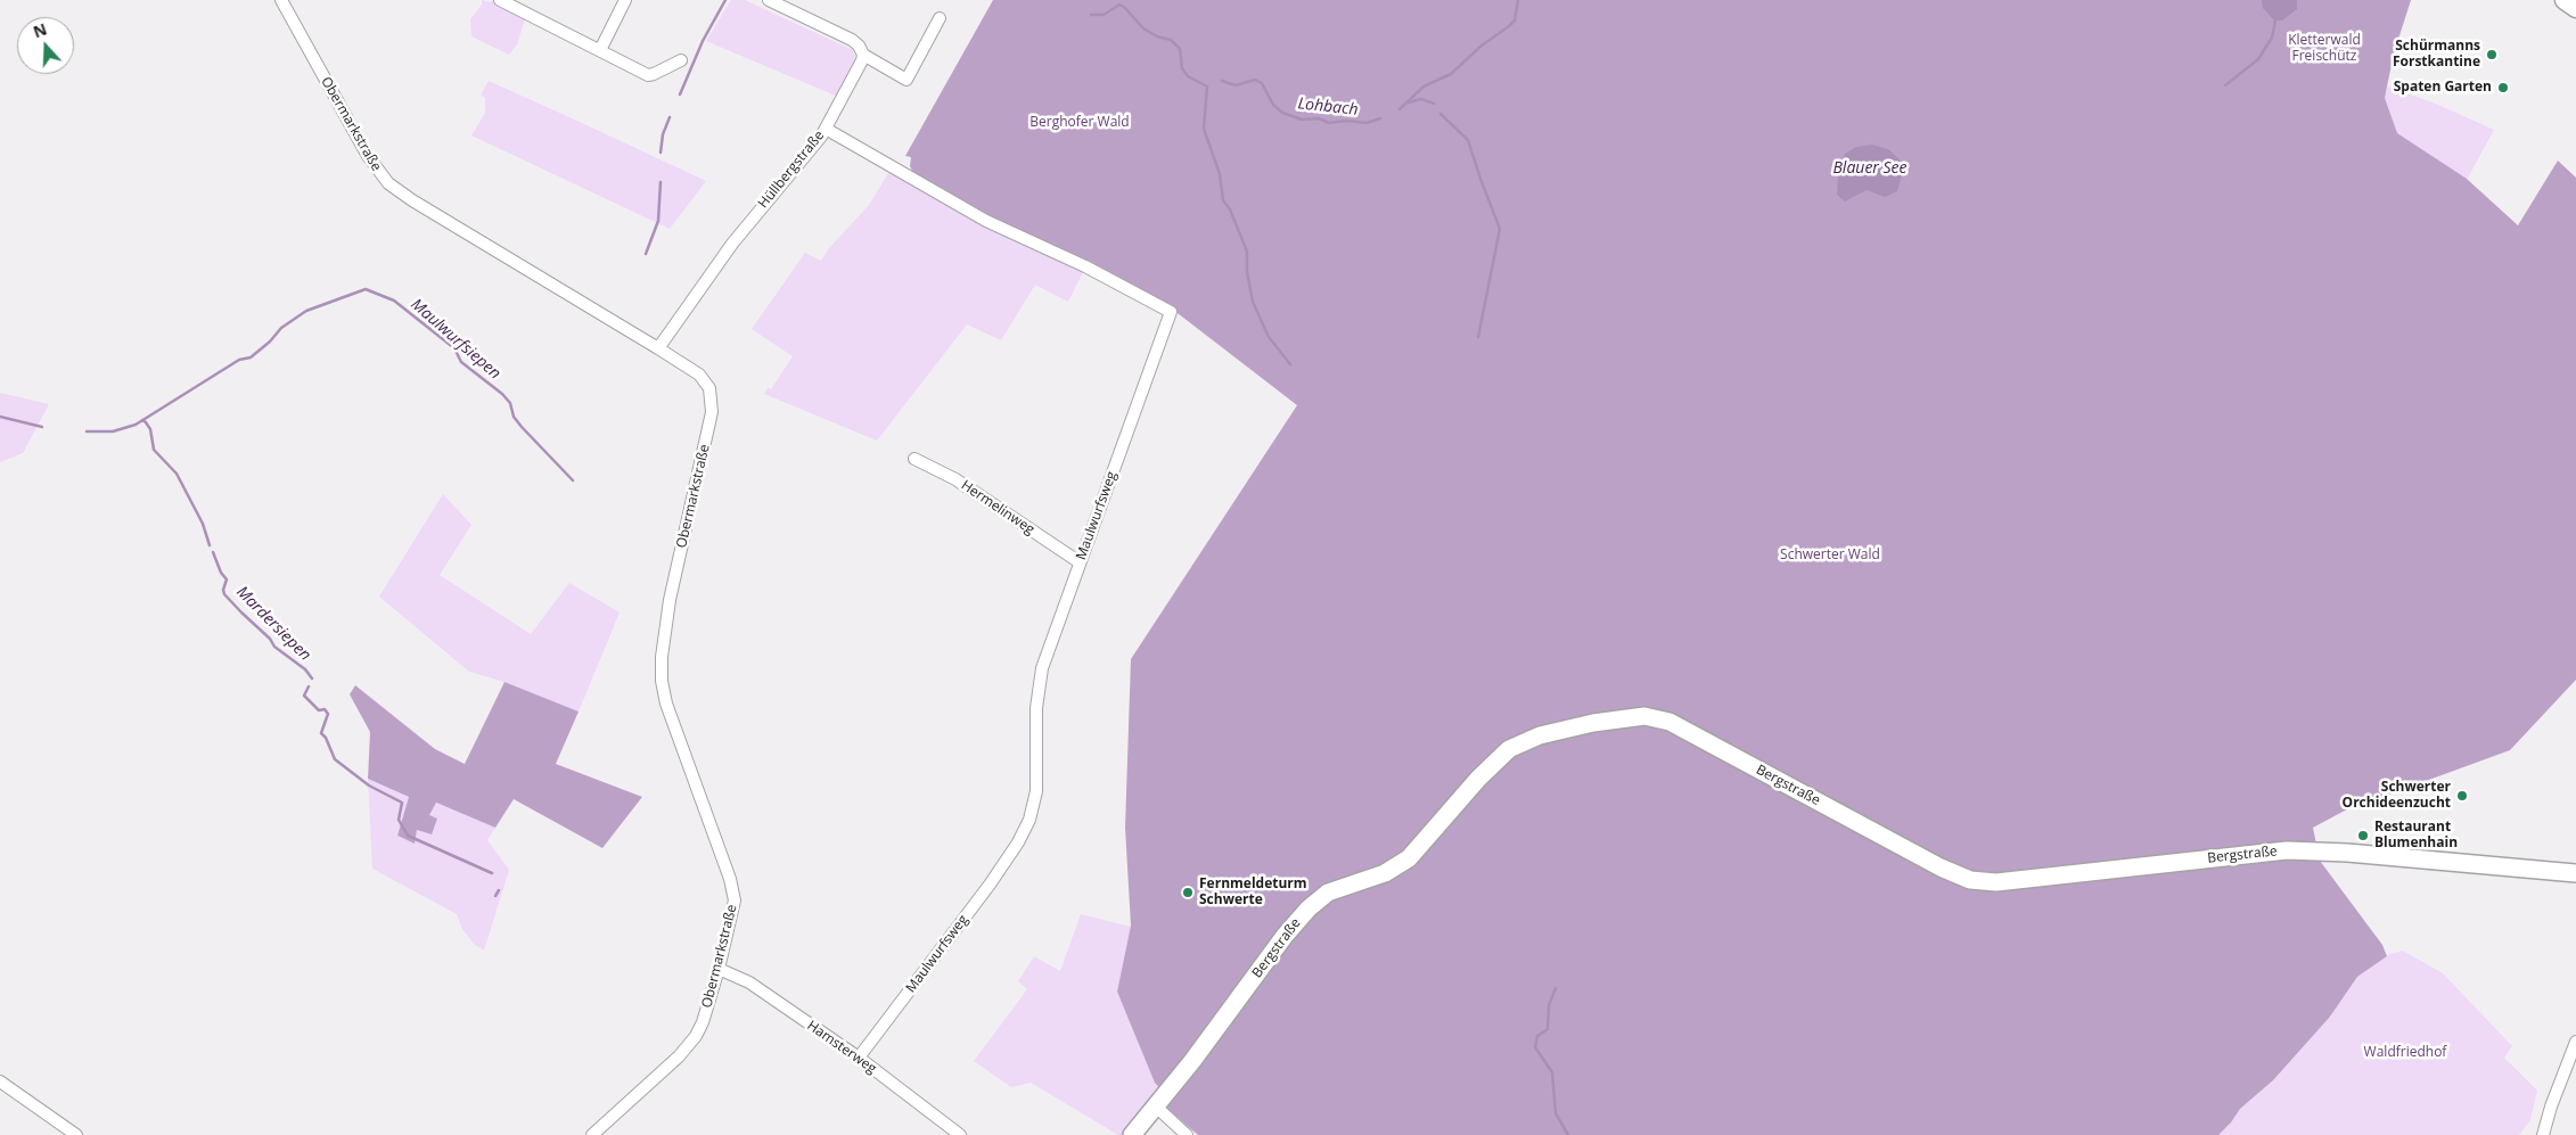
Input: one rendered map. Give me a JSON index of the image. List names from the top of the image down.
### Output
{
  "streets": {
    "main road": ["Bergstraße"],
    "street": [
      "Obermarkstraße",
      "Hüllbergstraße",
      "Hermelinweg",
      "Maulwurfsweg",
      "Hamsterweg"
    ]
  },
  "crossings": [
    ["Obermarkstraße", "Hüllbergstraße"],
    ["Obermarkstraße", "Hamsterweg"],
    ["Hüllbergstraße", "Maulwurfsweg"],
    ["Hermelinweg", "Maulwurfsweg"],
    ["Maulwurfsweg", "Hamsterweg"]
  ],
  "water": [
    "Lohbach",
    "Blauer See",
    "Maulwurfsiepen",
    "Mardersiepen"
  ],
  "parks": [
    "Kletterwald Freischütz",
    "Berghofer Wald",
    "Schwerter Wald",
    "Waldfriedhof"
  ],
  "places": [
    "Schürmanns Forstkantine",
    "Spaten Garten",
    "Schwerter Orchideenzucht",
    "Restaurant Blumenhain",
    "Fernmeldeturm Schwerte"
  ],
  "north": "top"
}
